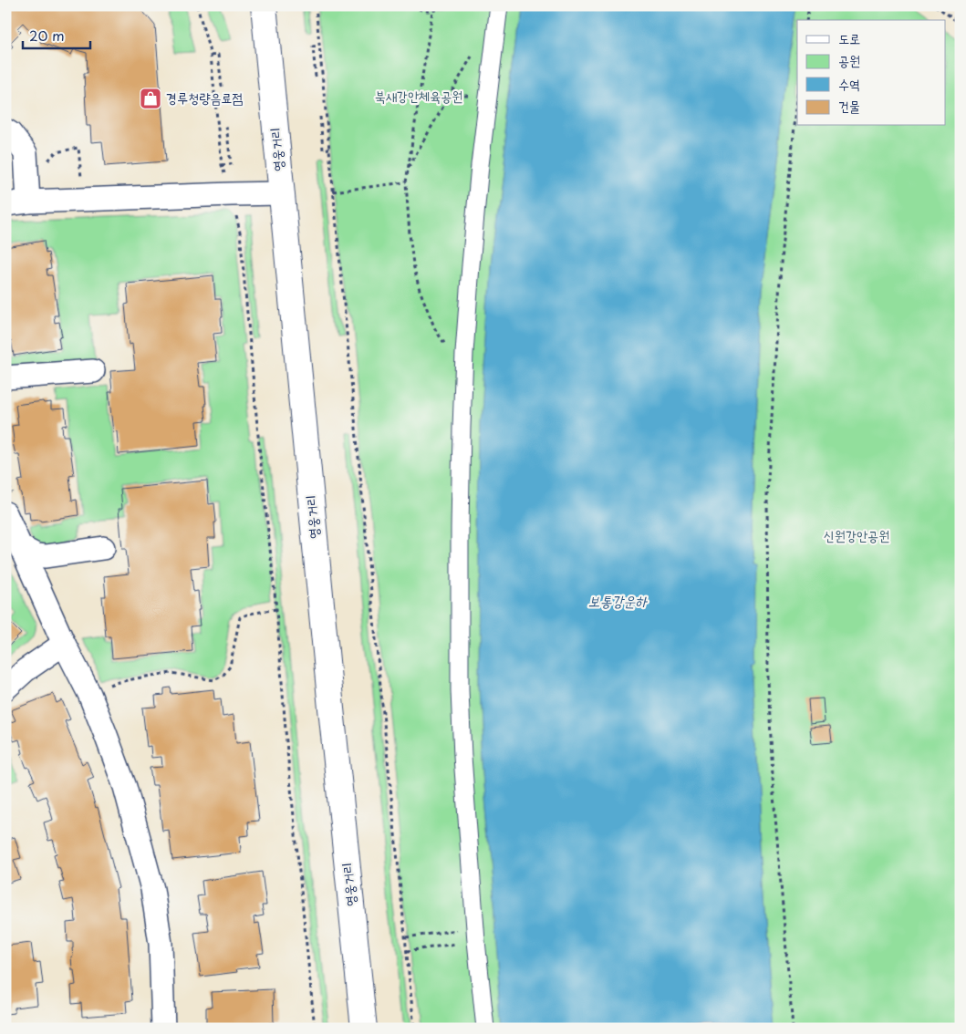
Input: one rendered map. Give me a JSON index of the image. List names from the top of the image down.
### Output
{
  "streets": {
    "main road": ["영웅거리"]
  },
  "water": ["보통강운하"],
  "parks": ["북새강안체육공원", "신원강안공원"],
  "places": {
    "shop": ["경루청량음료점"]
  },
  "legend": [
    "도로",
    "공원",
    "수역",
    "건물"
  ],
  "scale_bar": "20 m"
}
